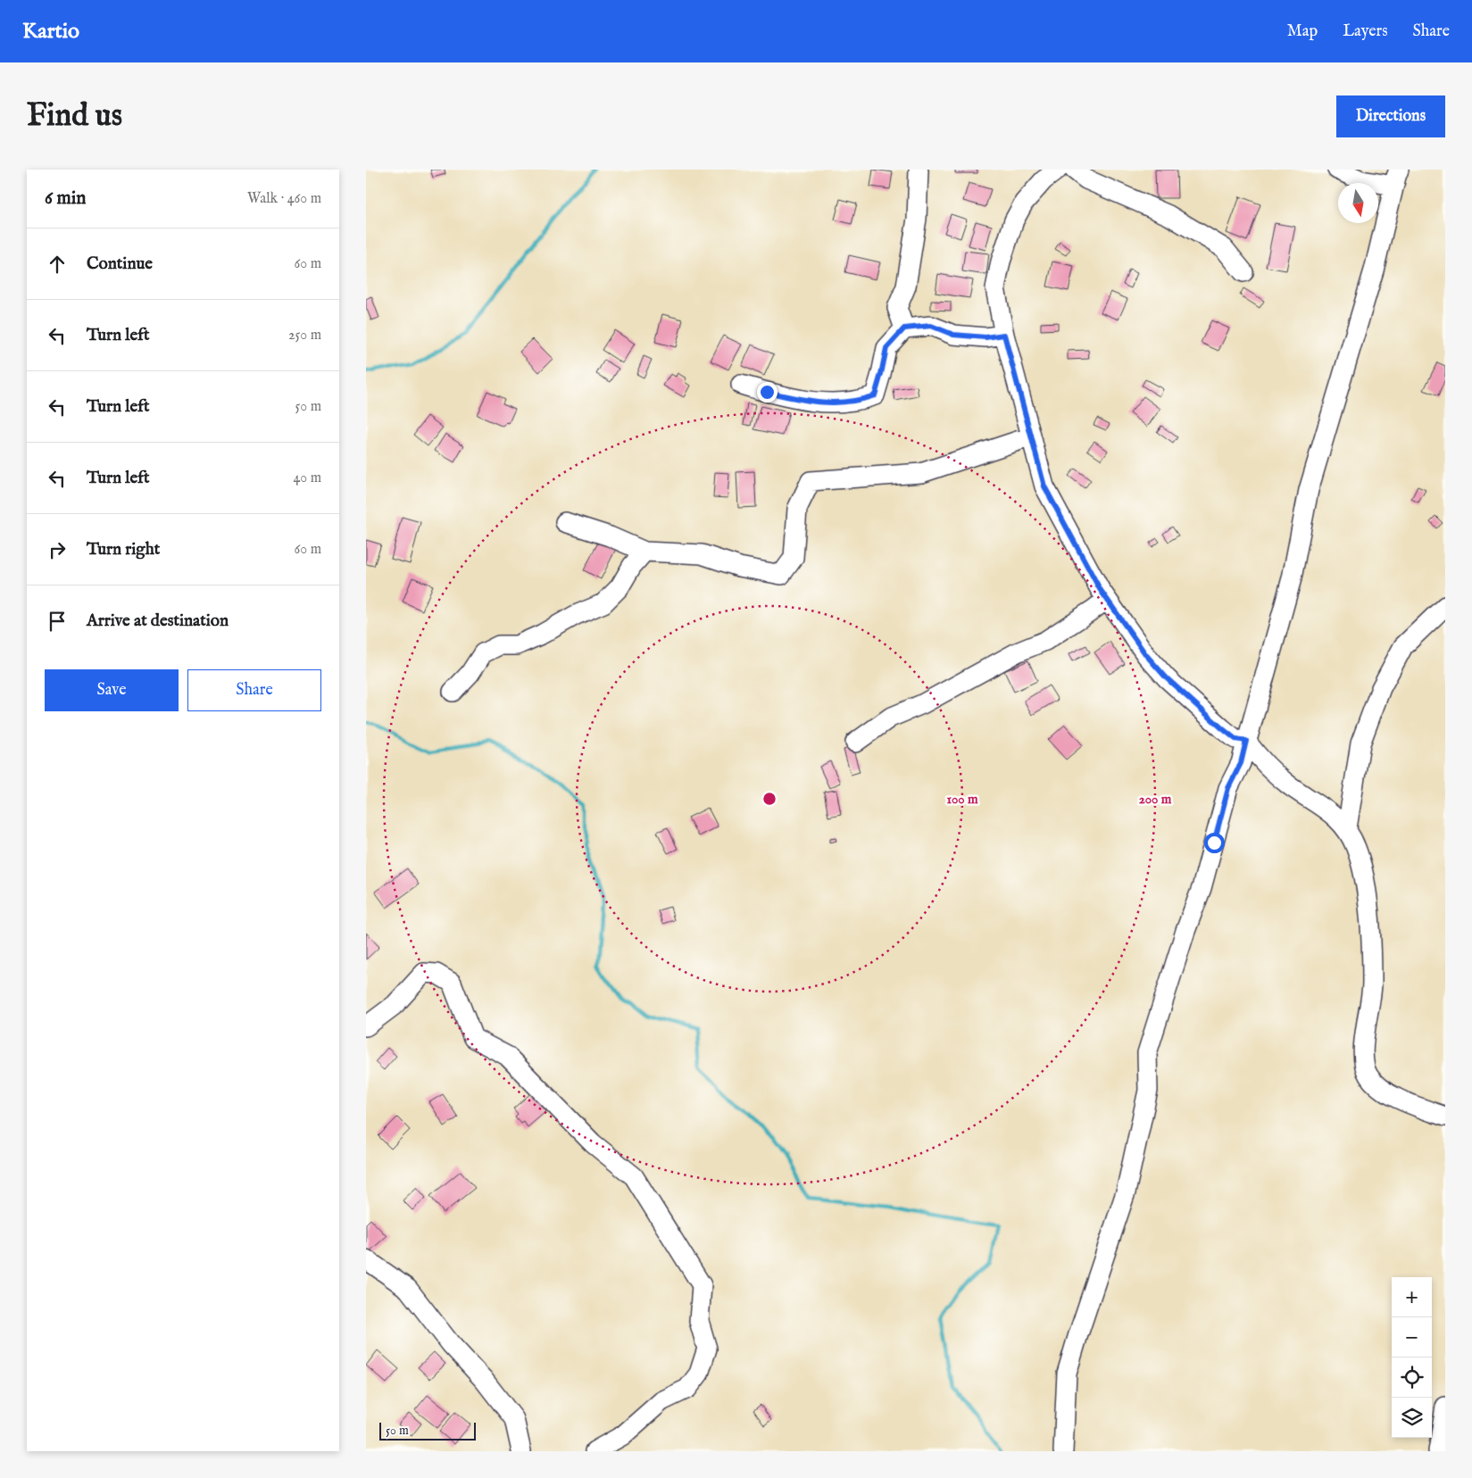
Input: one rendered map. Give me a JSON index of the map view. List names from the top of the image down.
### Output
{
  "scale_bar": "50 m",
  "north": "bottom",
  "page": {
    "header": "Kartio",
    "nav": ["Map", "Layers", "Share"],
    "buttons": [
      "Directions",
      ["Save", "Share"]
    ],
    "title": "Find us",
    "heading": ["6 min", "Walk · 460 m"],
    "list": [
      ["Continue", "60 m"],
      ["Turn left", "250 m"],
      ["Turn left", "50 m"],
      ["Turn left", "40 m"],
      ["Turn right", "60 m"],
      "Arrive at destination"
    ],
    "map_buttons": ["+", "−"],
    "scale": "50 m"
  },
  "rings": ["100 m", "200 m"]
}
